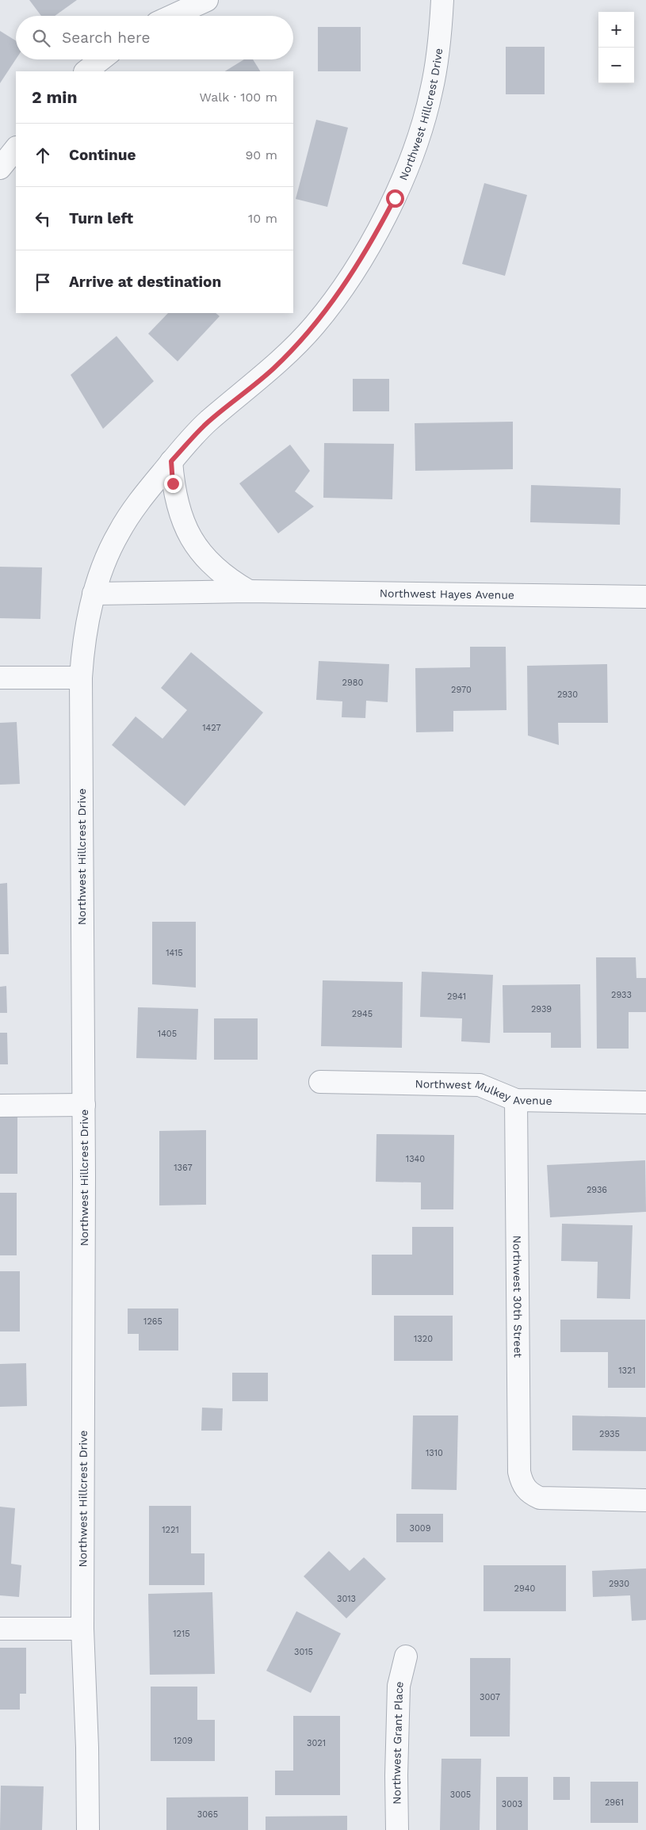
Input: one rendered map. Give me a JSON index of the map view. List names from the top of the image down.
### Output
{
  "streets": {
    "street": [
      "Northwest Hillcrest Drive",
      "Northwest Hayes Avenue",
      "Northwest Mulkey Avenue",
      "Northwest 30th Street",
      "Northwest Grant Place"
    ]
  },
  "crossings": [
    ["Northwest Hillcrest Drive", "Northwest Hayes Avenue"],
    ["Northwest Mulkey Avenue", "Northwest 30th Street"]
  ],
  "house_numbers": [
    "2980",
    "2970",
    "2930",
    "1427",
    "1415",
    "2933",
    "2941",
    "2939",
    "2945",
    "1405",
    "1340",
    "1367",
    "2936",
    "1265",
    "1320",
    "1321",
    "2935",
    "1310",
    "3009",
    "1221",
    "2930",
    "2940",
    "3013",
    "1215",
    "3015",
    "3007",
    "1209",
    "3021",
    "3005",
    "2961",
    "3003",
    "3065"
  ],
  "page": {
    "map_buttons": ["+", "−"],
    "search": "Search here",
    "heading": ["2 min", "Walk · 100 m"],
    "list": [
      ["Continue", "90 m"],
      ["Turn left", "10 m"],
      "Arrive at destination"
    ]
  }
}
